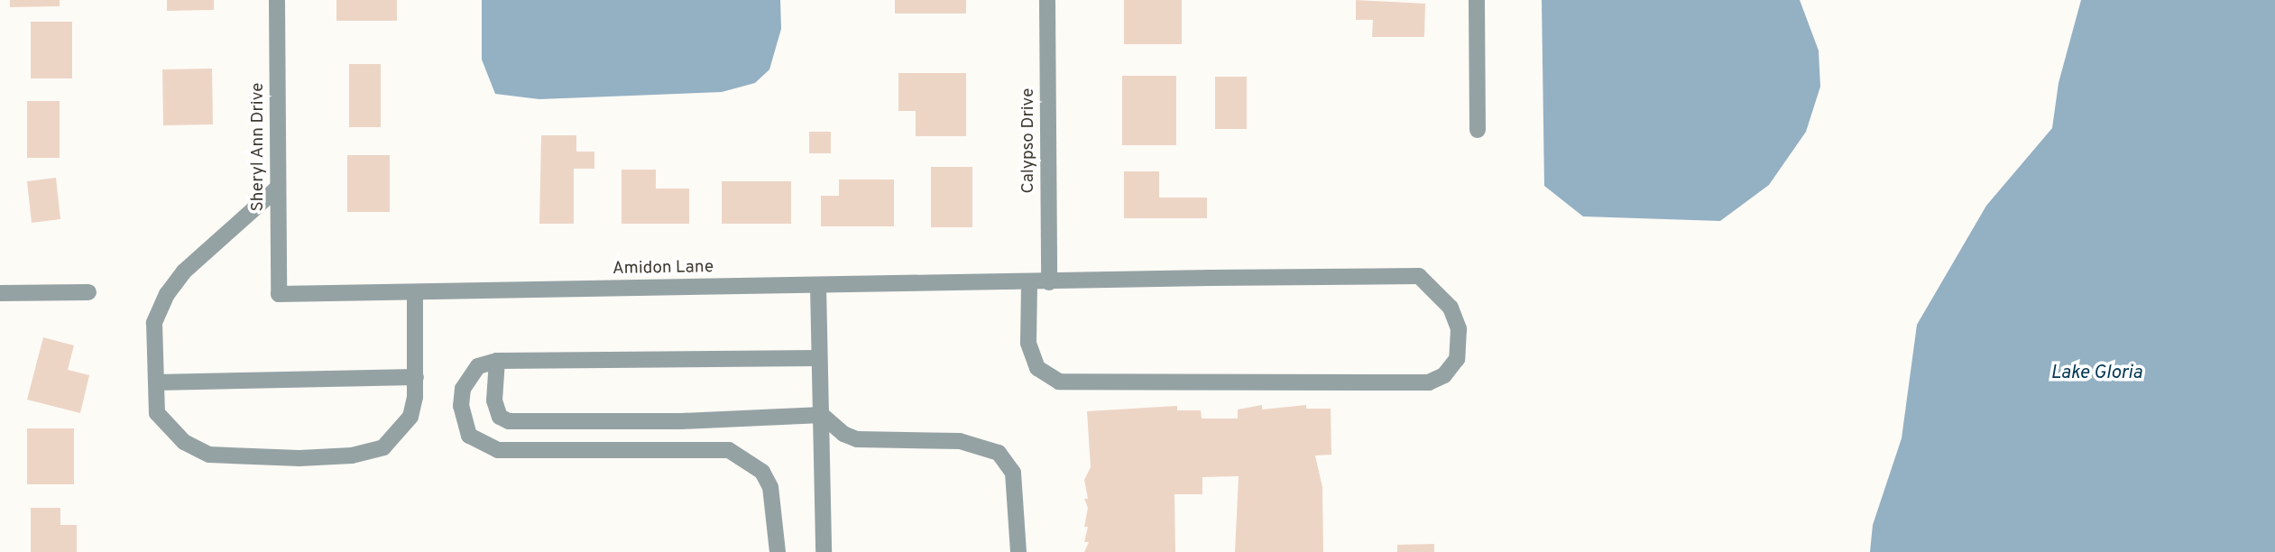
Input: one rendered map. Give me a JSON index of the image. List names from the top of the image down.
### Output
{
  "streets": {
    "street": ["Calypso Drive", "Sheryl Ann Drive", "Amidon Lane"]
  },
  "crossings": [
    ["Calypso Drive", "Amidon Lane"],
    ["Sheryl Ann Drive", "Amidon Lane"]
  ],
  "water": ["Lake Gloria"]
}
